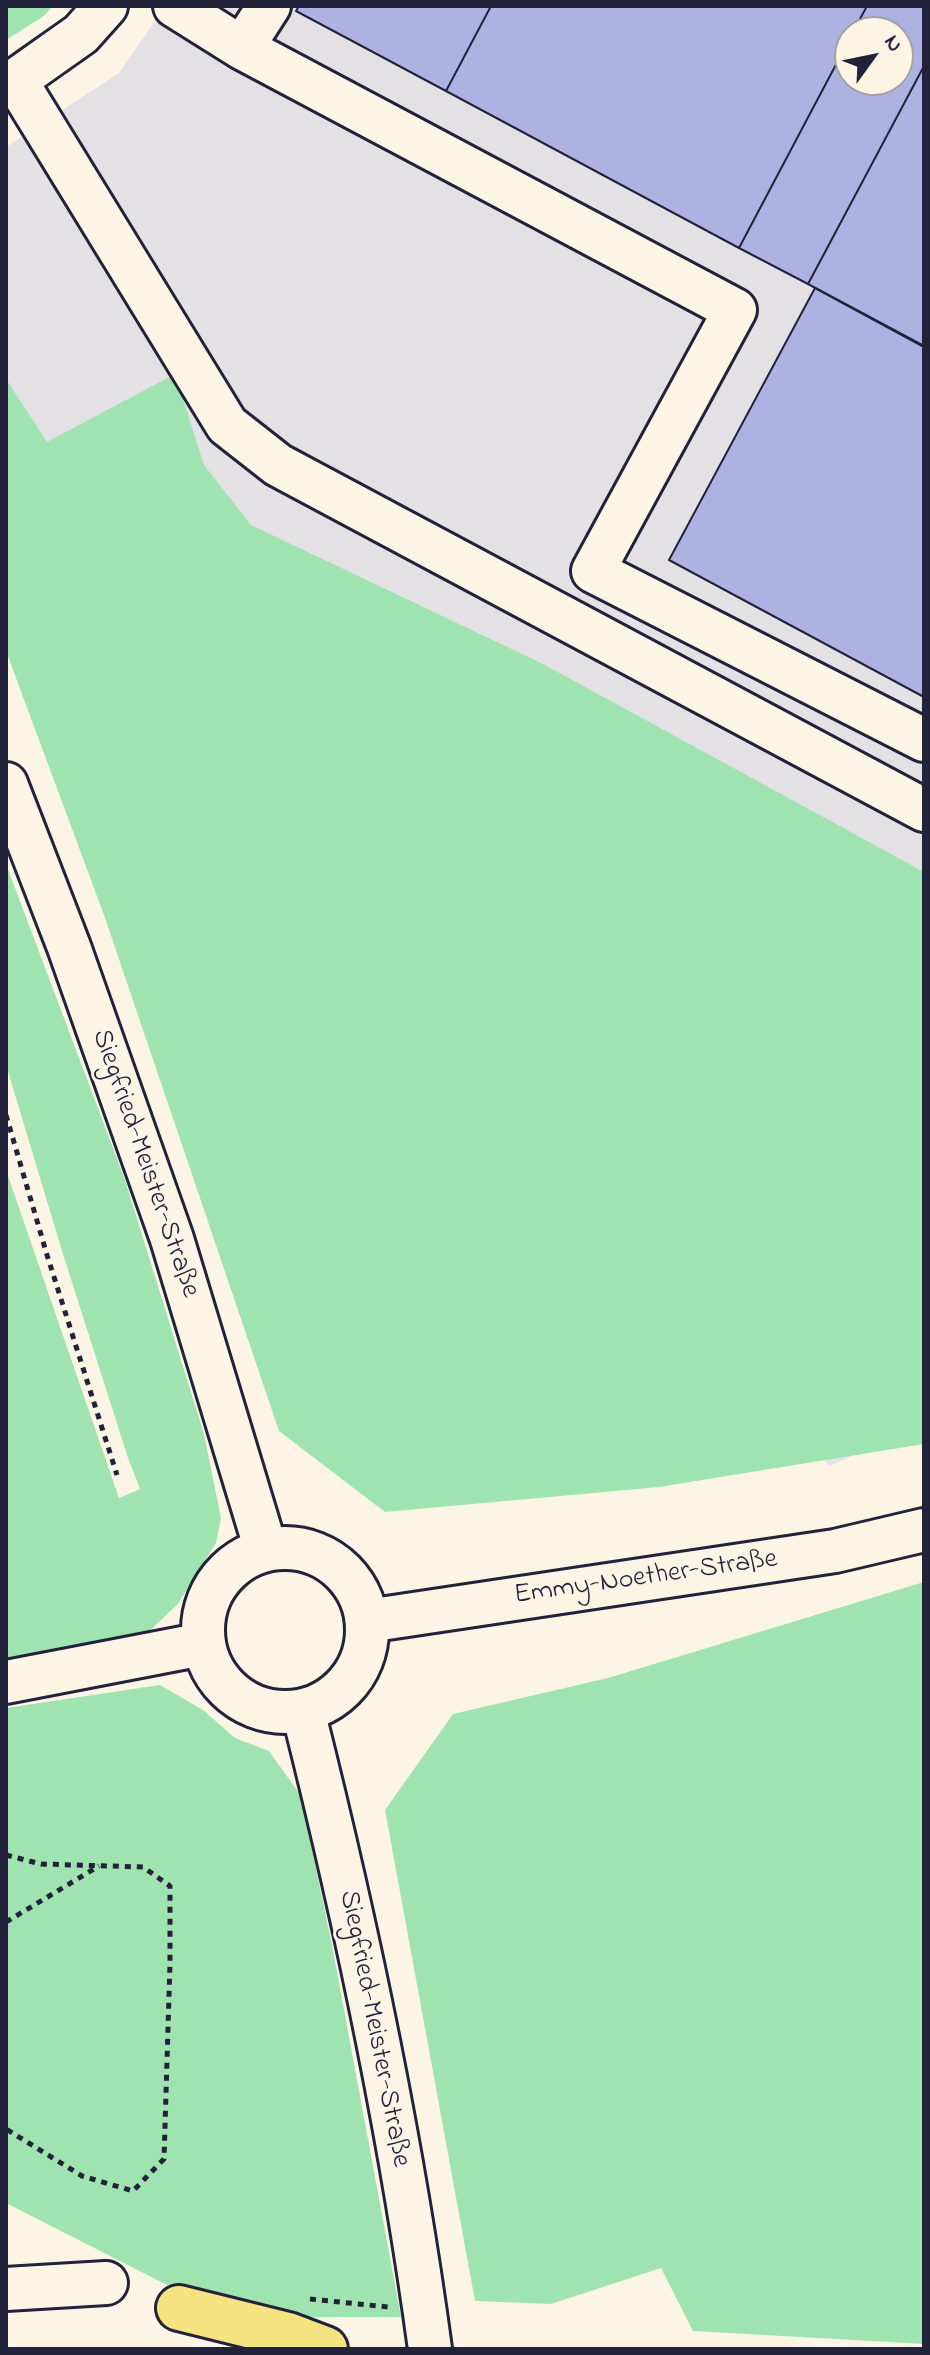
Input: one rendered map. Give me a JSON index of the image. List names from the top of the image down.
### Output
{
  "streets": {
    "street": ["Siegfried-Meister-Straße", "Emmy-Noether-Straße"]
  },
  "crossings": [
    ["Siegfried-Meister-Straße", "Emmy-Noether-Straße"]
  ],
  "north": "top right"
}
